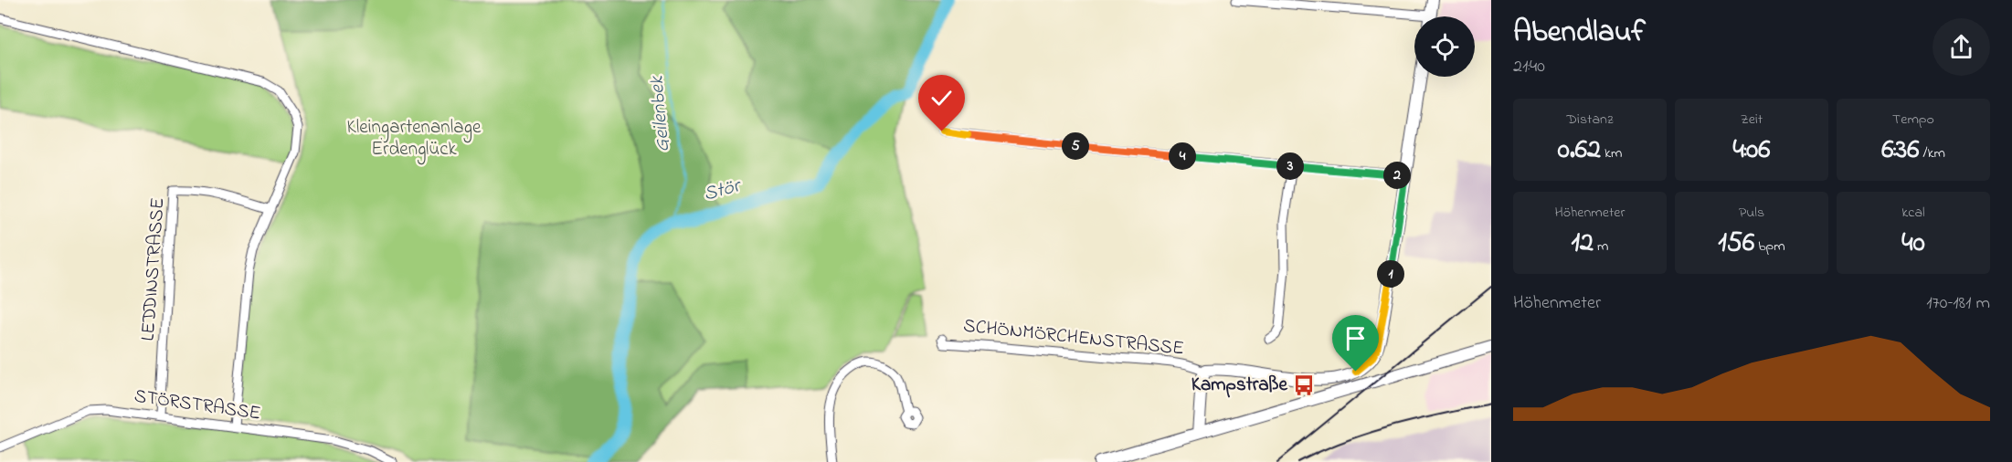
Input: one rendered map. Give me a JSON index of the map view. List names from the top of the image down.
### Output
{
  "streets": {
    "street": ["LEDDINSTRASSE", "SCHÖNMÖRCHENSTRASSE", "STÖRSTRASSE"]
  },
  "crossings": [
    ["LEDDINSTRASSE", "STÖRSTRASSE"]
  ],
  "water": ["Geilenbek", "Stör"],
  "parks": ["Kleingartenanlage Erdenglück"],
  "places": {
    "bus stop": ["Kampstraße"]
  },
  "page": {
    "heading": ["Abendlauf", "21:40"],
    "stats": [
      ["Distanz", "0.62 km"],
      ["Zeit", "4:06"],
      ["Tempo", "6:36 /km"],
      ["Höhenmeter", "12 m"],
      ["Puls", "156 bpm"],
      ["kcal", "40"]
    ],
    "pins": [
      "5",
      "4",
      "3",
      "2",
      "1"
    ],
    "chart": ["Höhenmeter", "170–181 m"]
  }
}
